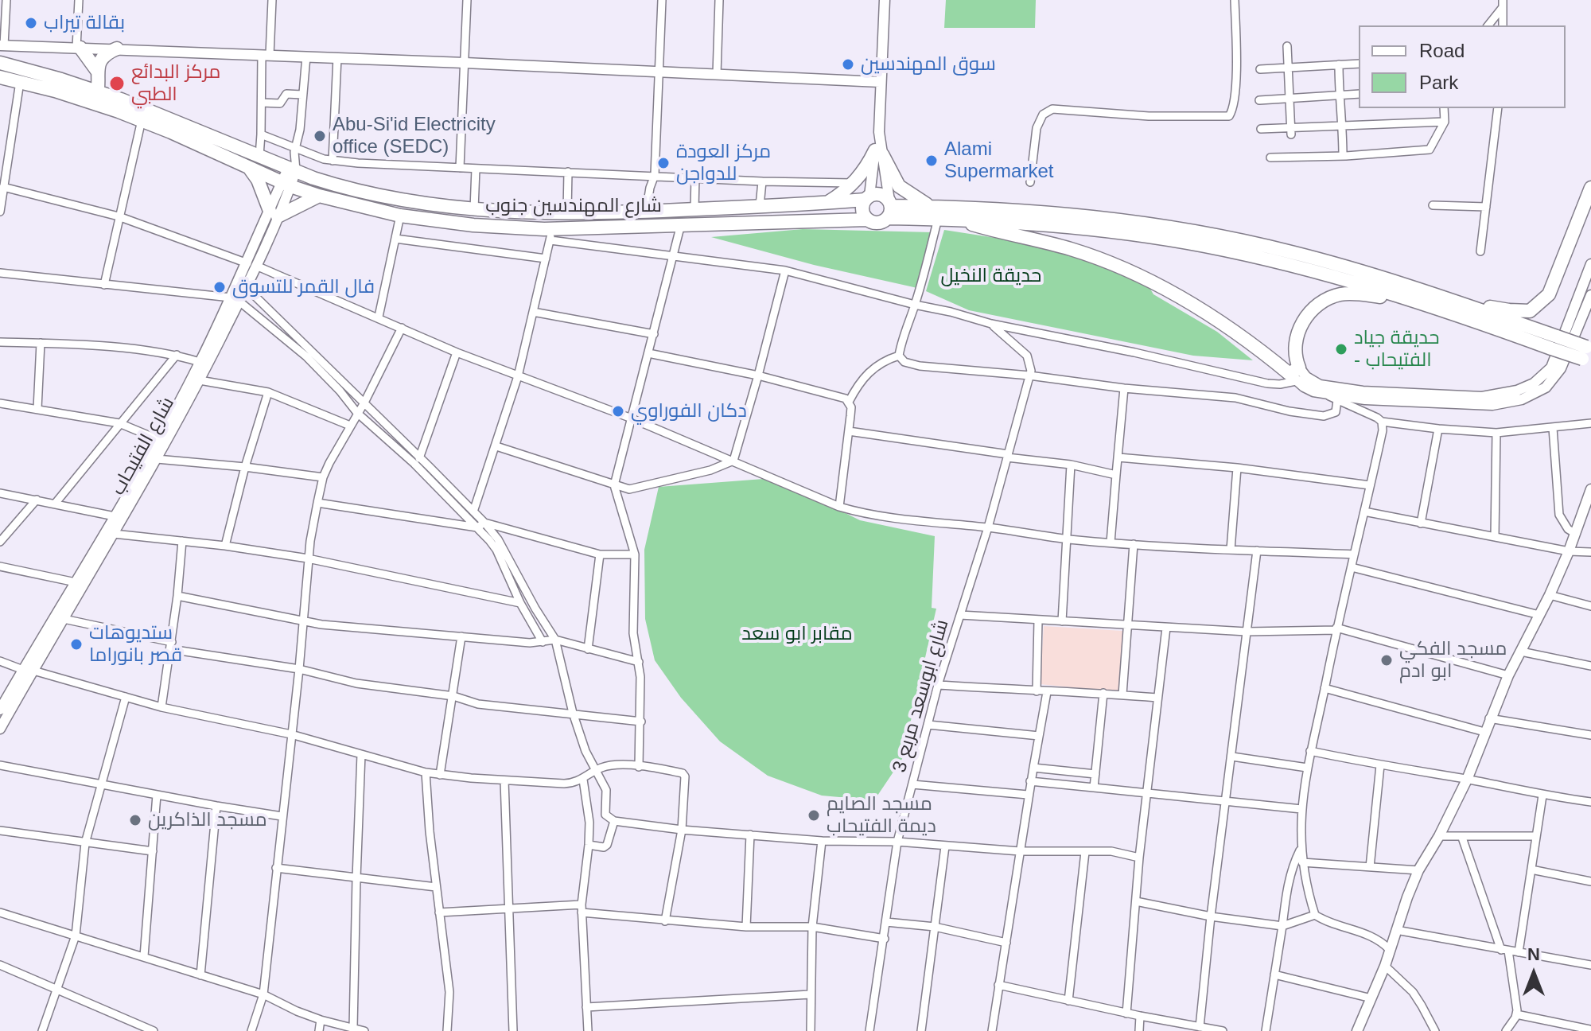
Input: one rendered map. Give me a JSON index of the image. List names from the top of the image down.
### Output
{
  "streets": {
    "highway": ["شارع المهندسين جنوب"],
    "main road": ["شارع الفتيحاب"],
    "street": ["شارع ابوسعد مربع 3"]
  },
  "crossings": [
    ["شارع المهندسين جنوب", "شارع الفتيحاب"]
  ],
  "parks": ["حديقة النخيل", "مقابر ابو سعد"],
  "places": [
    "بقالة تيراب",
    "سوق المهندسين",
    "مركز البدائع الطبي",
    "Abu-Si'id Electricity office (SEDC)",
    "Alami Supermarket",
    "مركز العودة للدواجن",
    "فال القمر للتسوق",
    "حديقة جياد - الفتيحاب",
    "دكان الفوراوي",
    "ستديوهات قصر بانوراما",
    "مسجد الفكي ابو ادم",
    "مسجد الصايم ديمة الفتيحاب",
    "مسجد الذاكرين"
  ],
  "legend": ["Road", "Park"],
  "north": "top"
}
